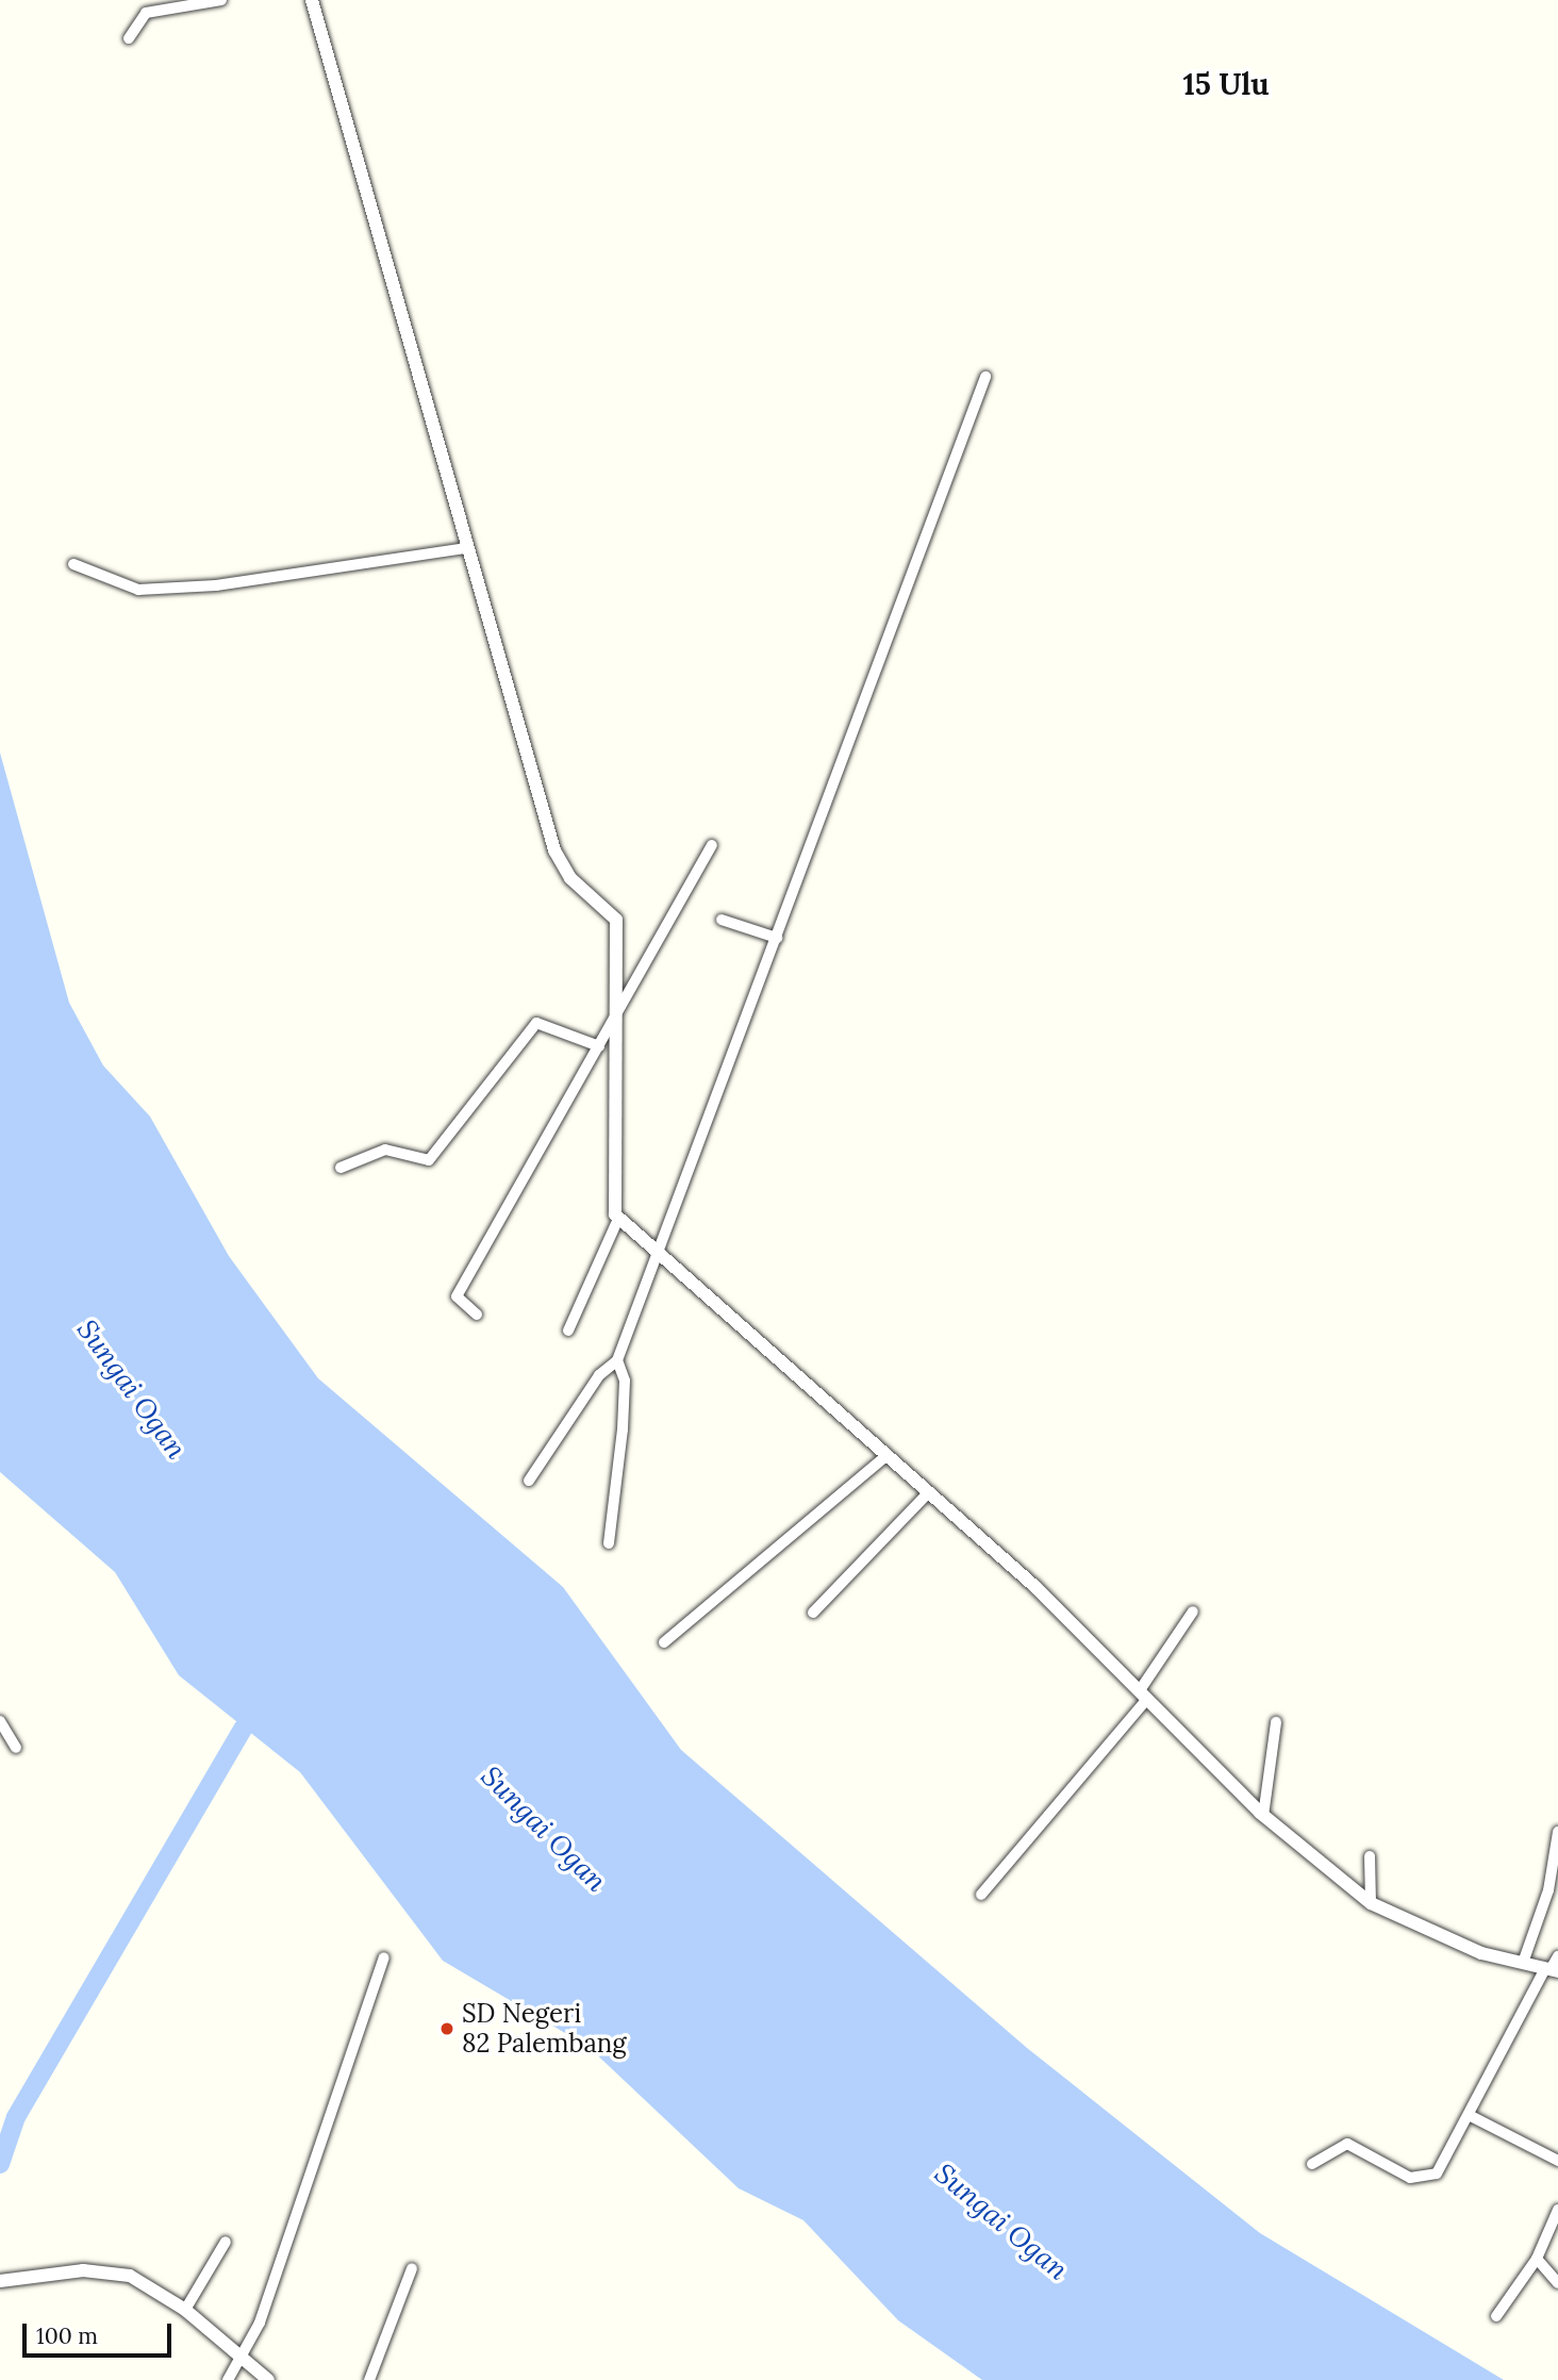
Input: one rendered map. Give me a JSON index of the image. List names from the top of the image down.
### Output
{
  "districts": ["15 Ulu"],
  "water": ["Sungai Ogan"],
  "places": ["SD Negeri 82 Palembang"],
  "scale_bar": "100 m"
}
